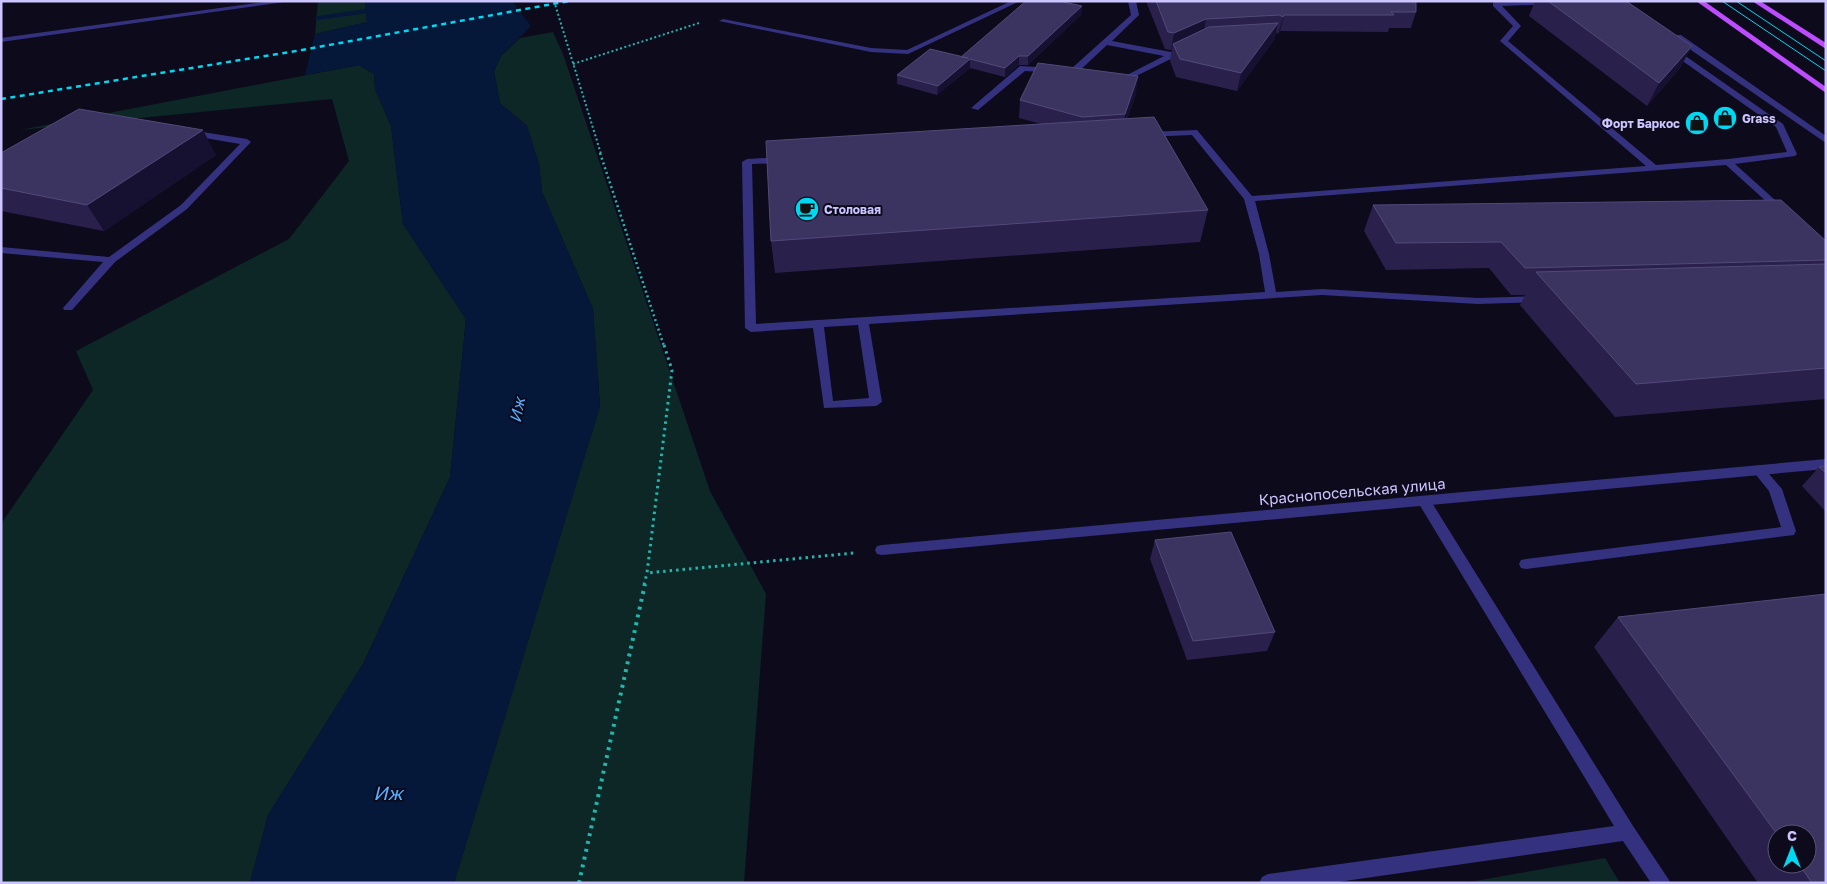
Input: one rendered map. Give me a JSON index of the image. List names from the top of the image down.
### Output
{
  "streets": {
    "street": ["Краснопосельская улица"]
  },
  "water": ["Иж"],
  "places": {
    "shop": ["Grass", "Форт Баркос"],
    "cafe": ["Столовая"]
  },
  "north": "top"
}
